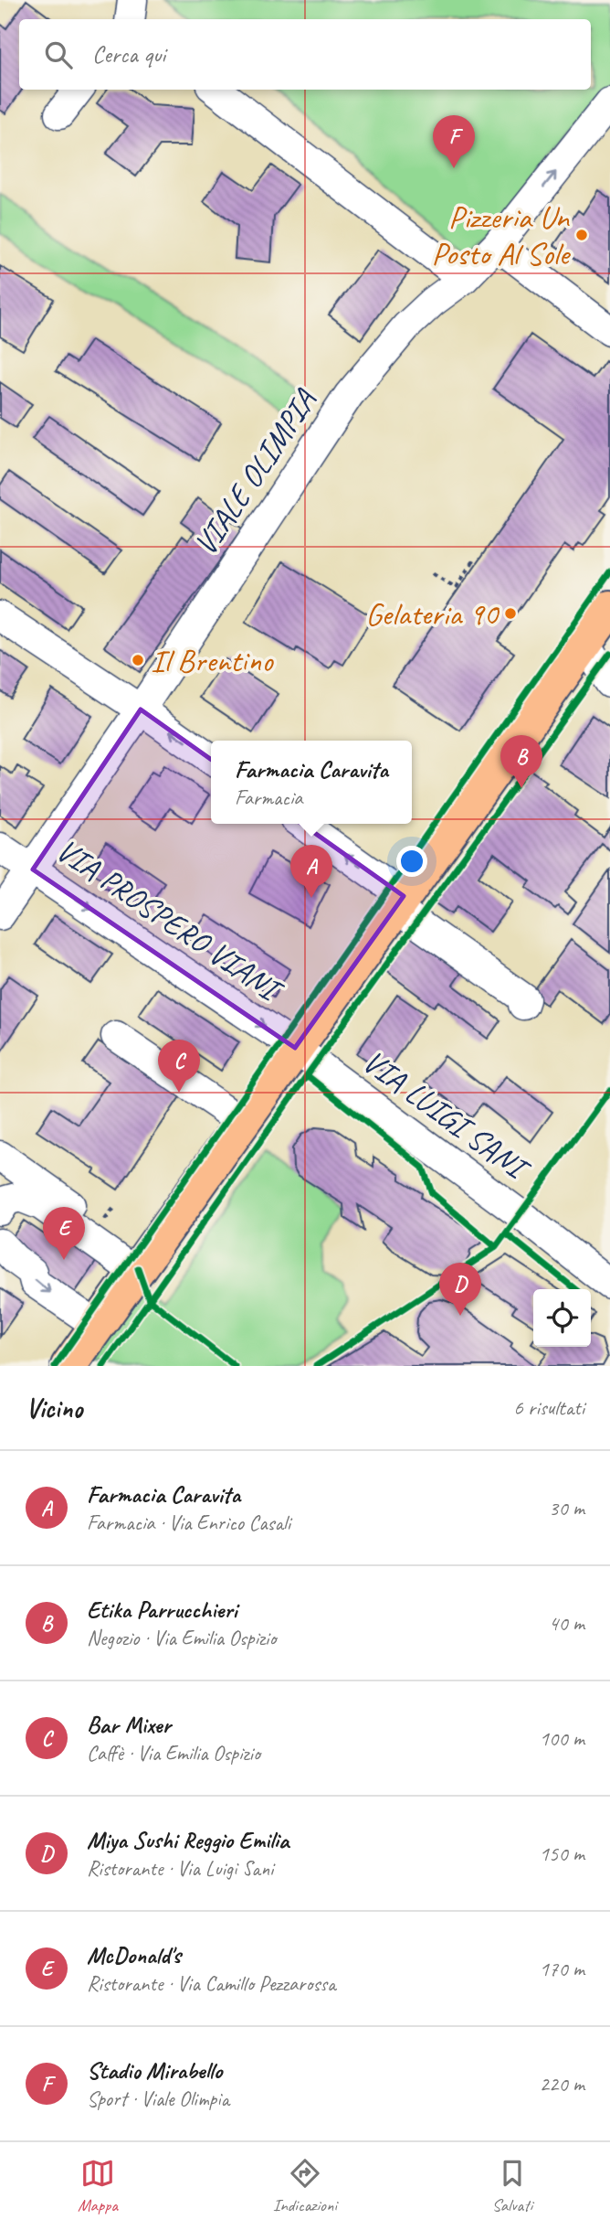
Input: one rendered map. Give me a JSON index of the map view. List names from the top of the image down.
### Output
{
  "streets": {
    "street": ["VIALE OLIMPIA", "VIA PROSPERO VIANI", "VIA LUIGI SANI"]
  },
  "crossings": [
    ["VIALE OLIMPIA", "VIA PROSPERO VIANI"],
    ["VIA PROSPERO VIANI", "VIA LUIGI SANI"]
  ],
  "places": ["Pizzeria Un Posto Al Sole", "Gelateria 90", "Il Brentino"],
  "page": {
    "search": "Cerca qui",
    "pins": [
      "F",
      "B",
      "A",
      "C",
      "E",
      "D"
    ],
    "popup": ["Farmacia Caravita", "Farmacia"],
    "heading": ["Vicino", "6 risultati"],
    "list": [
      {
        "mark": "A",
        "name": "Farmacia Caravita",
        "note": "Farmacia · Via Enrico Casali",
        "value": "30 m"
      },
      {
        "mark": "B",
        "name": "Etika Parrucchieri",
        "note": "Negozio · Via Emilia Ospizio",
        "value": "40 m"
      },
      {
        "mark": "C",
        "name": "Bar Mixer",
        "note": "Caffè · Via Emilia Ospizio",
        "value": "100 m"
      },
      {
        "mark": "D",
        "name": "Miya Sushi Reggio Emilia",
        "note": "Ristorante · Via Luigi Sani",
        "value": "150 m"
      },
      {
        "mark": "E",
        "name": "McDonald's",
        "note": "Ristorante · Via Camillo Pezzarossa",
        "value": "170 m"
      },
      {
        "mark": "F",
        "name": "Stadio Mirabello",
        "note": "Sport · Viale Olimpia",
        "value": "220 m"
      }
    ],
    "nav": ["Mappa", "Indicazioni", "Salvati"]
  }
}
